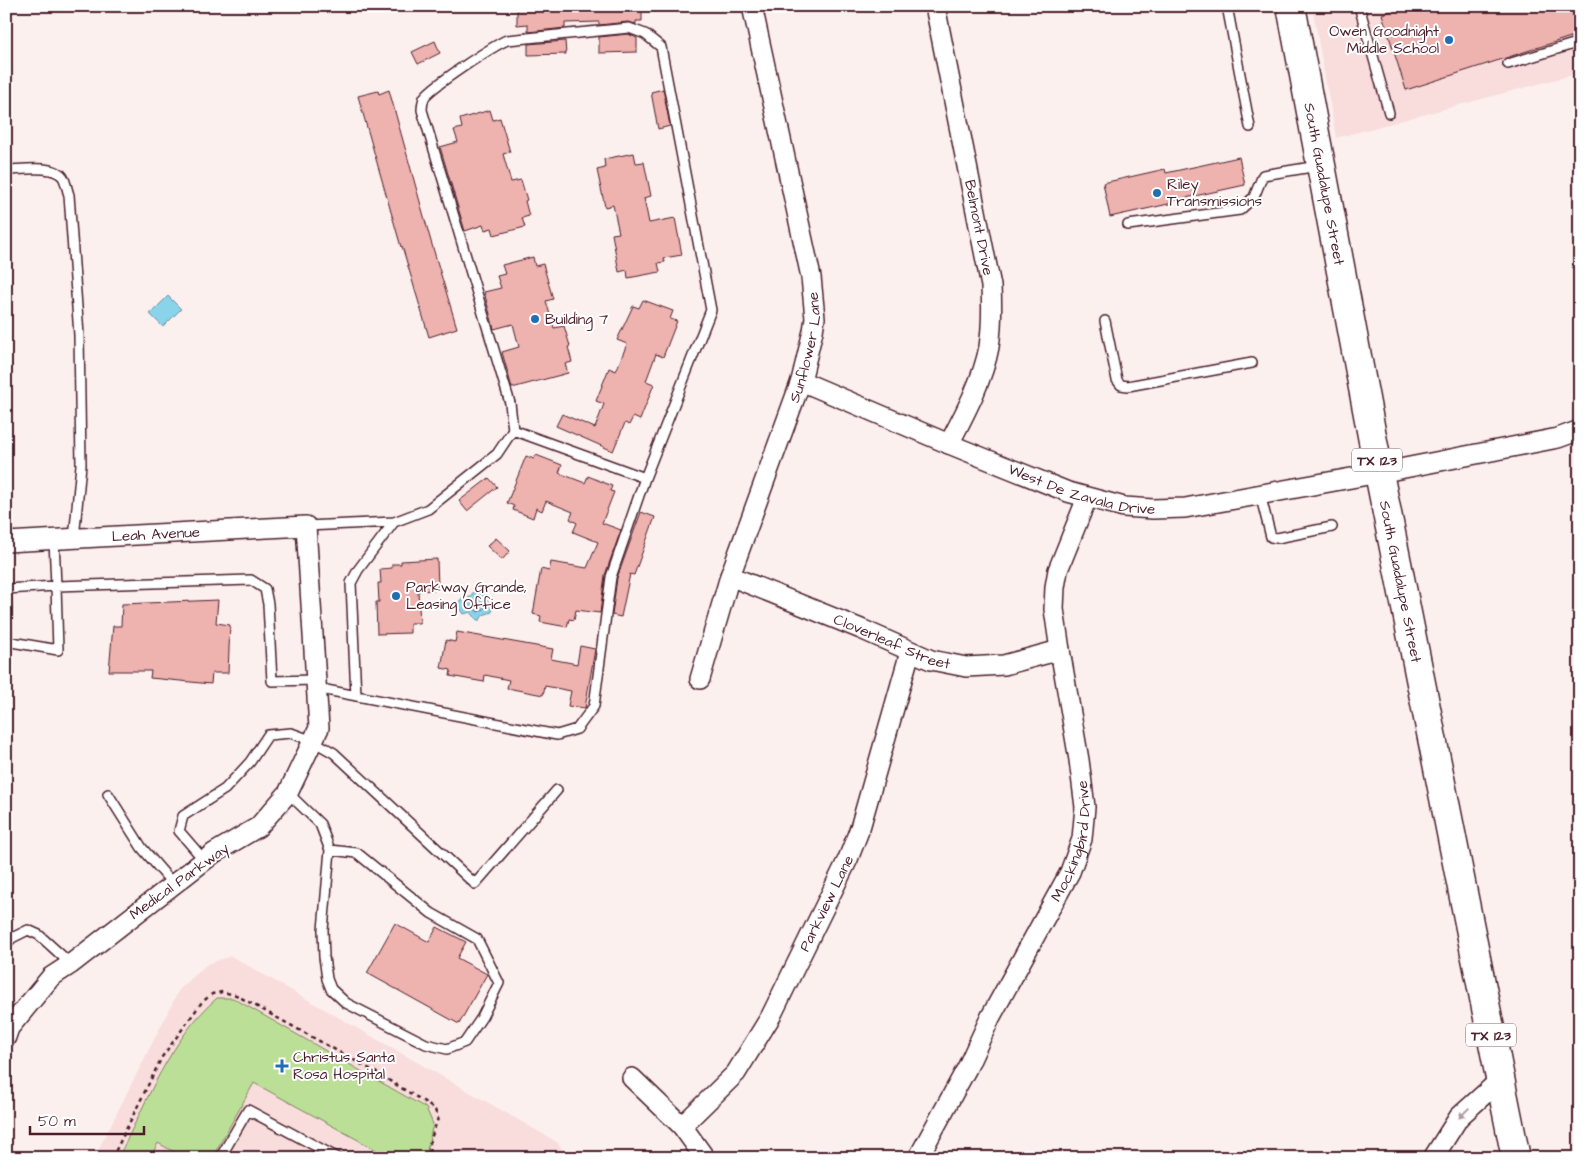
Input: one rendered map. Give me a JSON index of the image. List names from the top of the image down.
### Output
{
  "streets": {
    "main road": ["South Guadalupe Street", "TX 123"],
    "street": [
      "Belmont Drive",
      "Sunflower Lane",
      "West De Zavala Drive",
      "Leah Avenue",
      "Cloverleaf Street",
      "Mockingbird Drive",
      "Medical Parkway",
      "Parkview Lane"
    ]
  },
  "crossings": [
    ["South Guadalupe Street", "West De Zavala Drive"],
    ["Belmont Drive", "West De Zavala Drive"],
    ["Sunflower Lane", "West De Zavala Drive"],
    ["Sunflower Lane", "Cloverleaf Street"],
    ["West De Zavala Drive", "Mockingbird Drive"],
    ["Leah Avenue", "Medical Parkway"],
    ["Cloverleaf Street", "Mockingbird Drive"],
    ["Cloverleaf Street", "Parkview Lane"]
  ],
  "places": {
    "other": [
      "Owen Goodnight Middle School",
      "Riley Transmissions",
      "Building 7",
      "Parkway Grande, Leasing Office"
    ],
    "health": ["Christus Santa Rosa Hospital"]
  },
  "scale_bar": "50 m"
}
